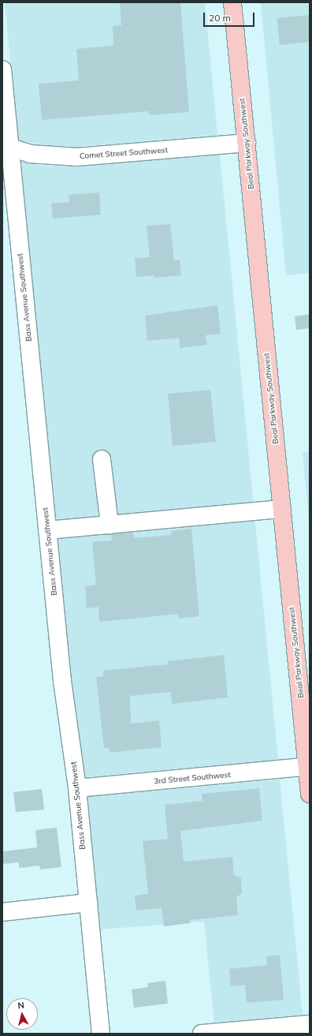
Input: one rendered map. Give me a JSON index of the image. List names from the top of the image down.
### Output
{
  "streets": {
    "main road": ["Beal Parkway Southwest"],
    "street": ["Comet Street Southwest", "Bass Avenue Southwest", "3rd Street Southwest"]
  },
  "crossings": [
    ["Beal Parkway Southwest", "Comet Street Southwest"],
    ["Beal Parkway Southwest", "3rd Street Southwest"],
    ["Comet Street Southwest", "Bass Avenue Southwest"],
    ["Bass Avenue Southwest", "3rd Street Southwest"]
  ],
  "scale_bar": "20 m",
  "north": "top"
}
